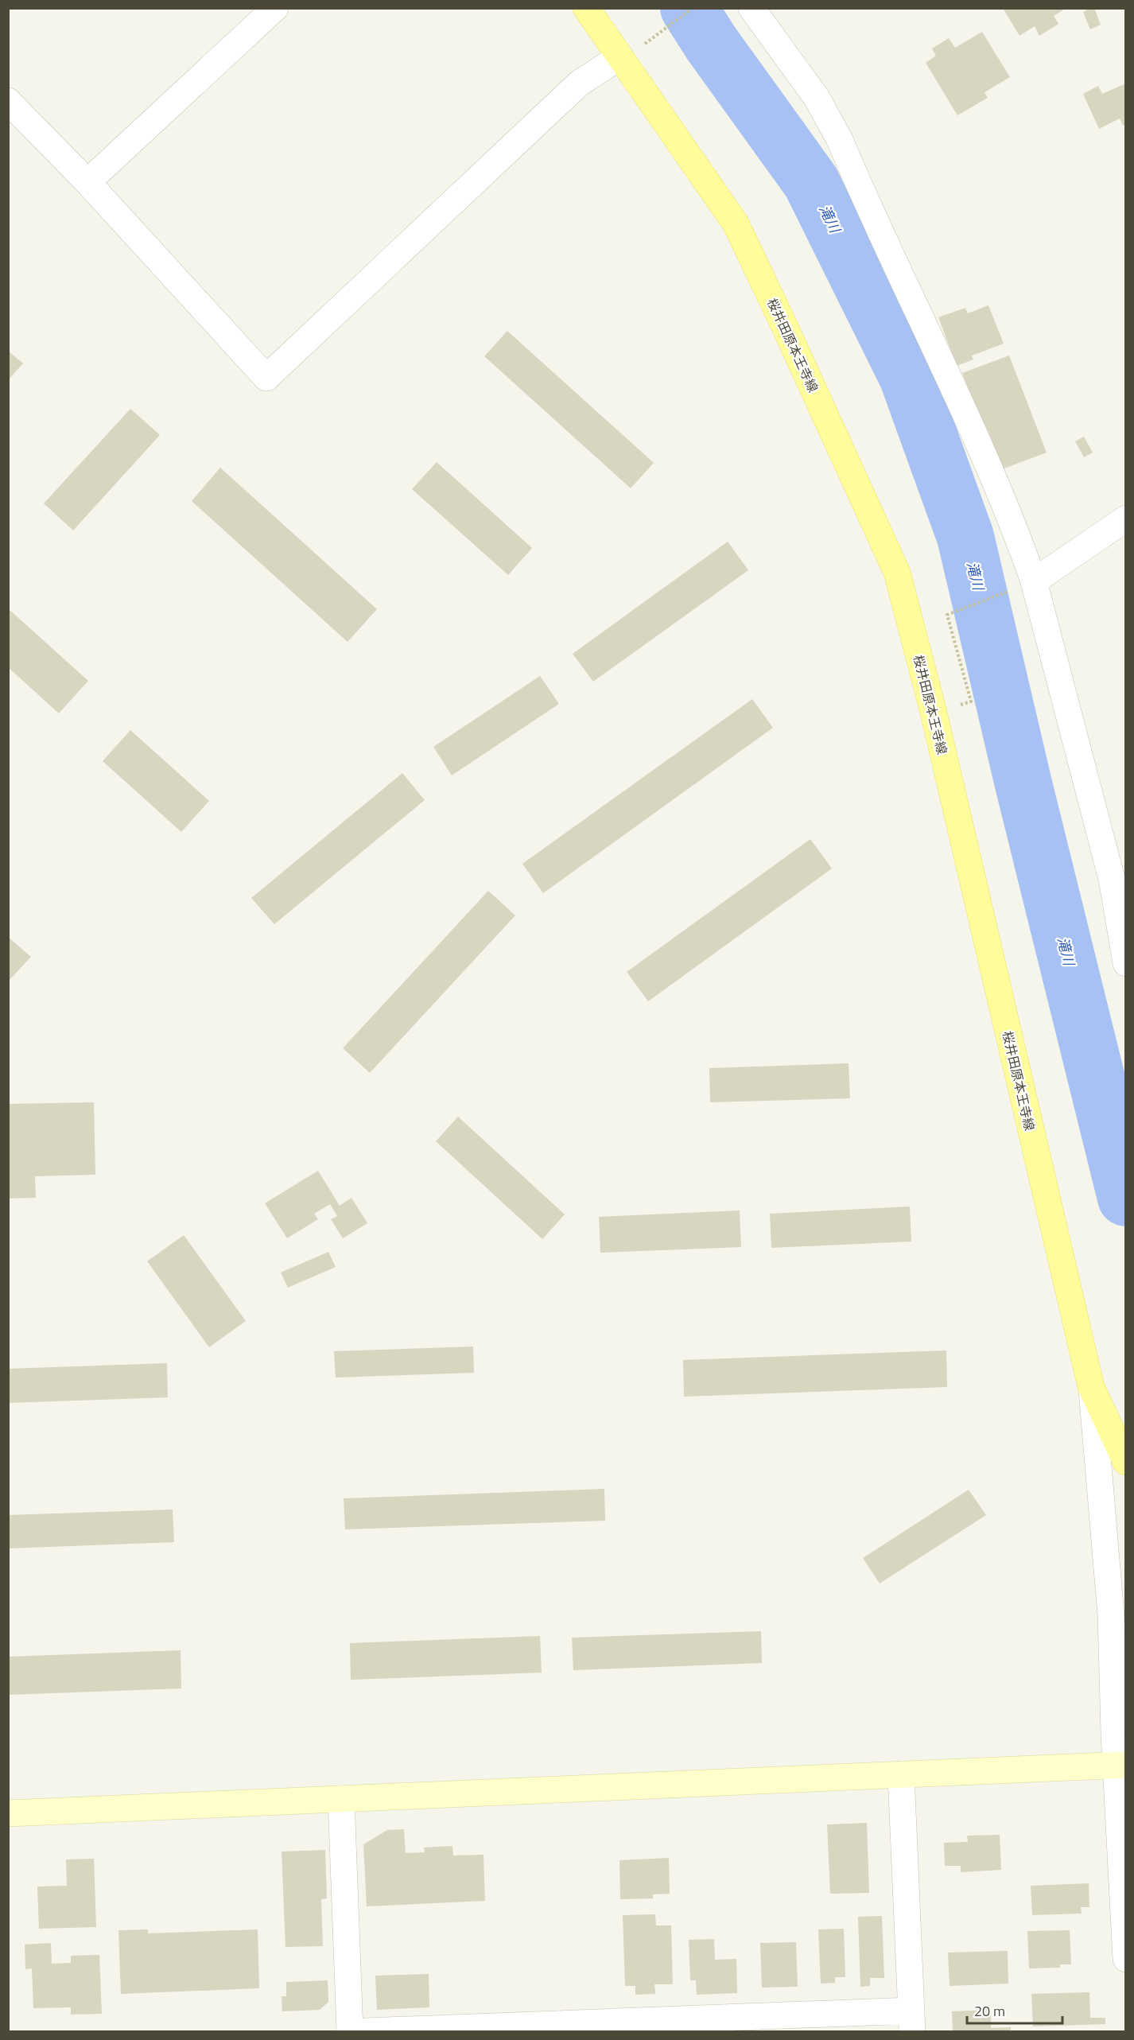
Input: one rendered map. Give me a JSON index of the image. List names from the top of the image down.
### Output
{
  "streets": {
    "main road": ["桜井田原本王寺線"]
  },
  "water": ["滝川"],
  "scale_bar": "20 m"
}
